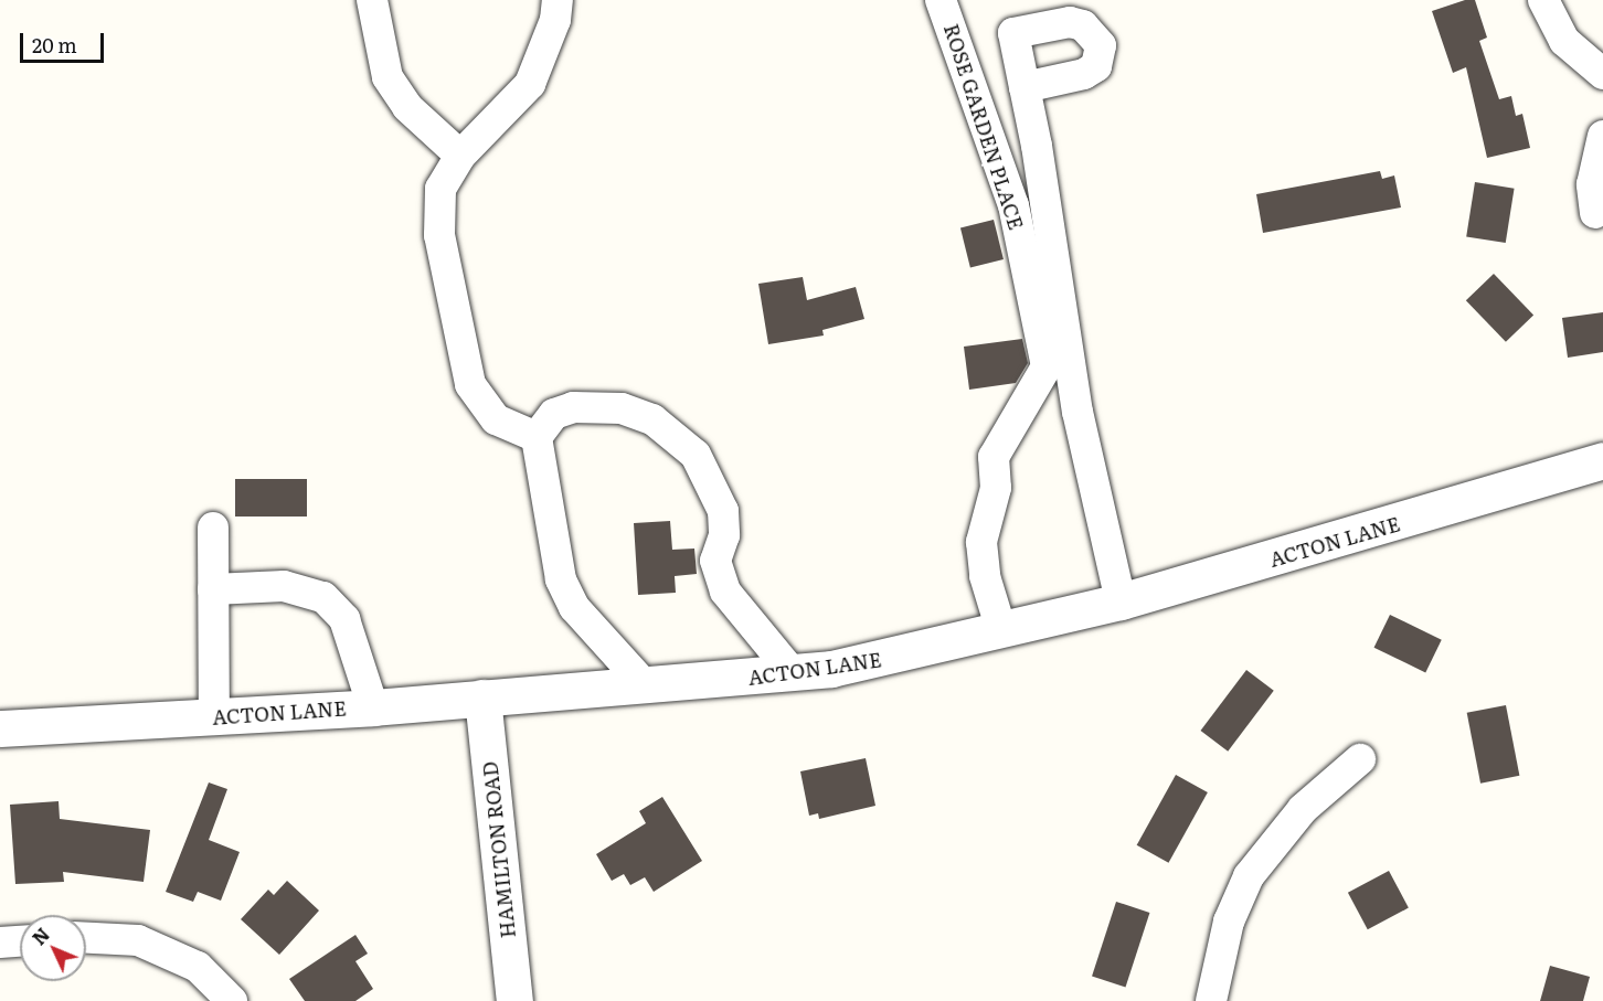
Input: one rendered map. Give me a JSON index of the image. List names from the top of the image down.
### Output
{
  "streets": {
    "street": ["ROSE GARDEN PLACE", "ACTON LANE", "HAMILTON ROAD"]
  },
  "crossings": [
    ["ROSE GARDEN PLACE", "ACTON LANE"],
    ["ACTON LANE", "HAMILTON ROAD"]
  ],
  "scale_bar": "20 m",
  "north": "top left"
}
